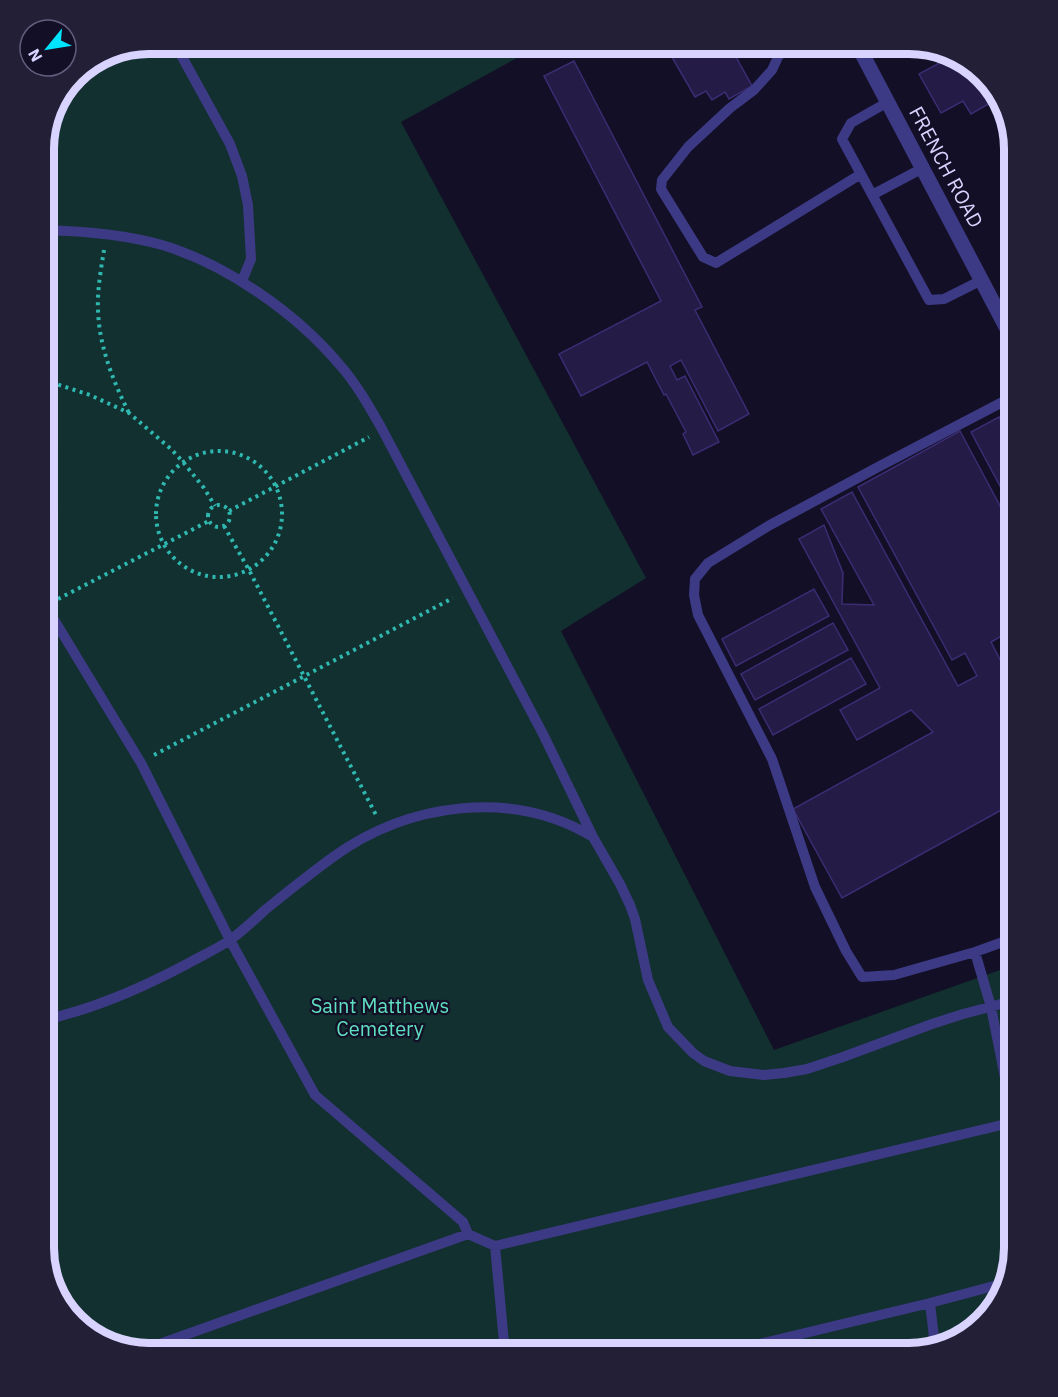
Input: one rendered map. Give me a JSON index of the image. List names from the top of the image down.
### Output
{
  "streets": {
    "street": ["FRENCH ROAD"]
  },
  "parks": ["Saint Matthews Cemetery"],
  "north": "bottom left"
}
